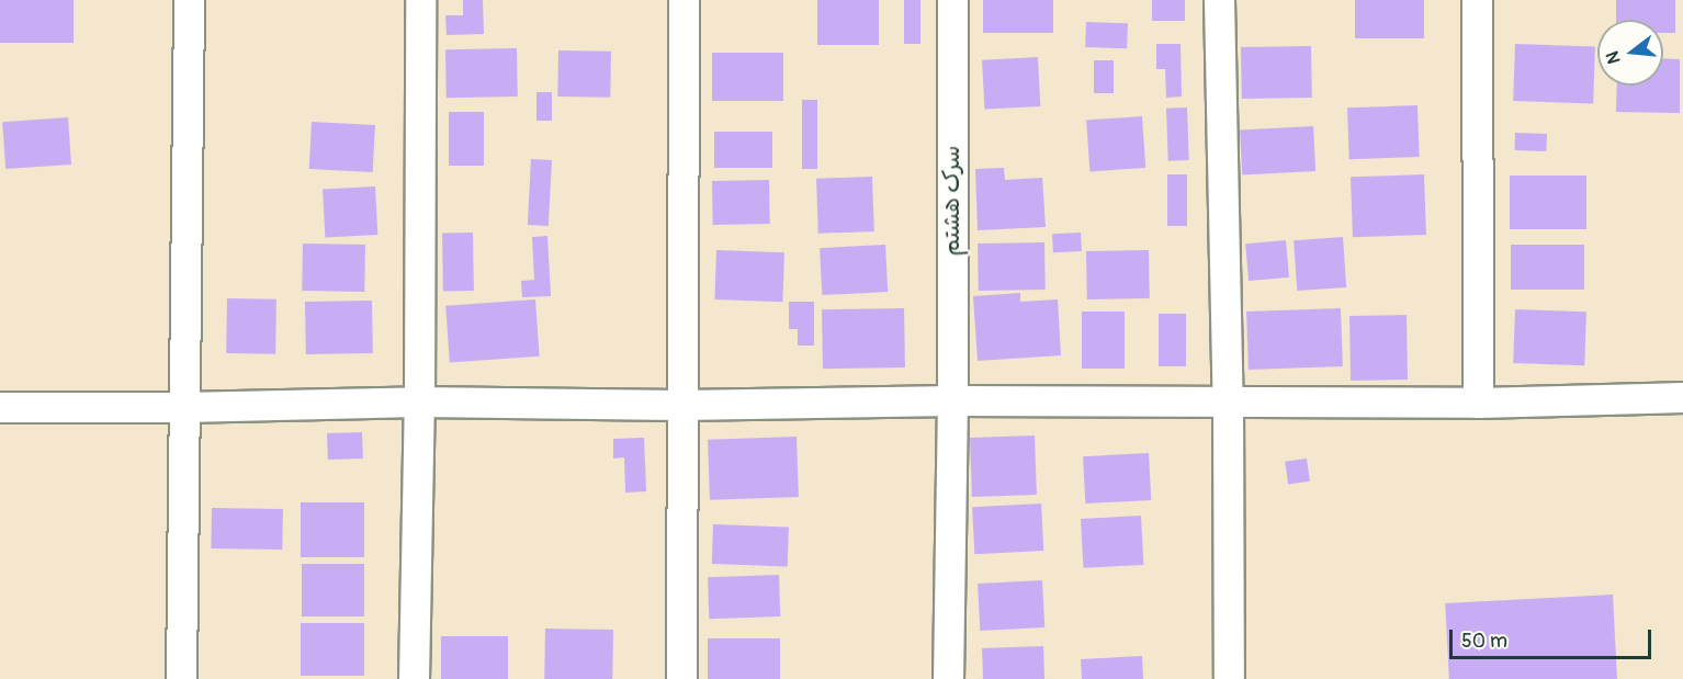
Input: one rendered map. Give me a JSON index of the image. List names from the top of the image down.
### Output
{
  "streets": {
    "street": ["سرک هشتم"]
  },
  "scale_bar": "50 m",
  "north": "left"
}
